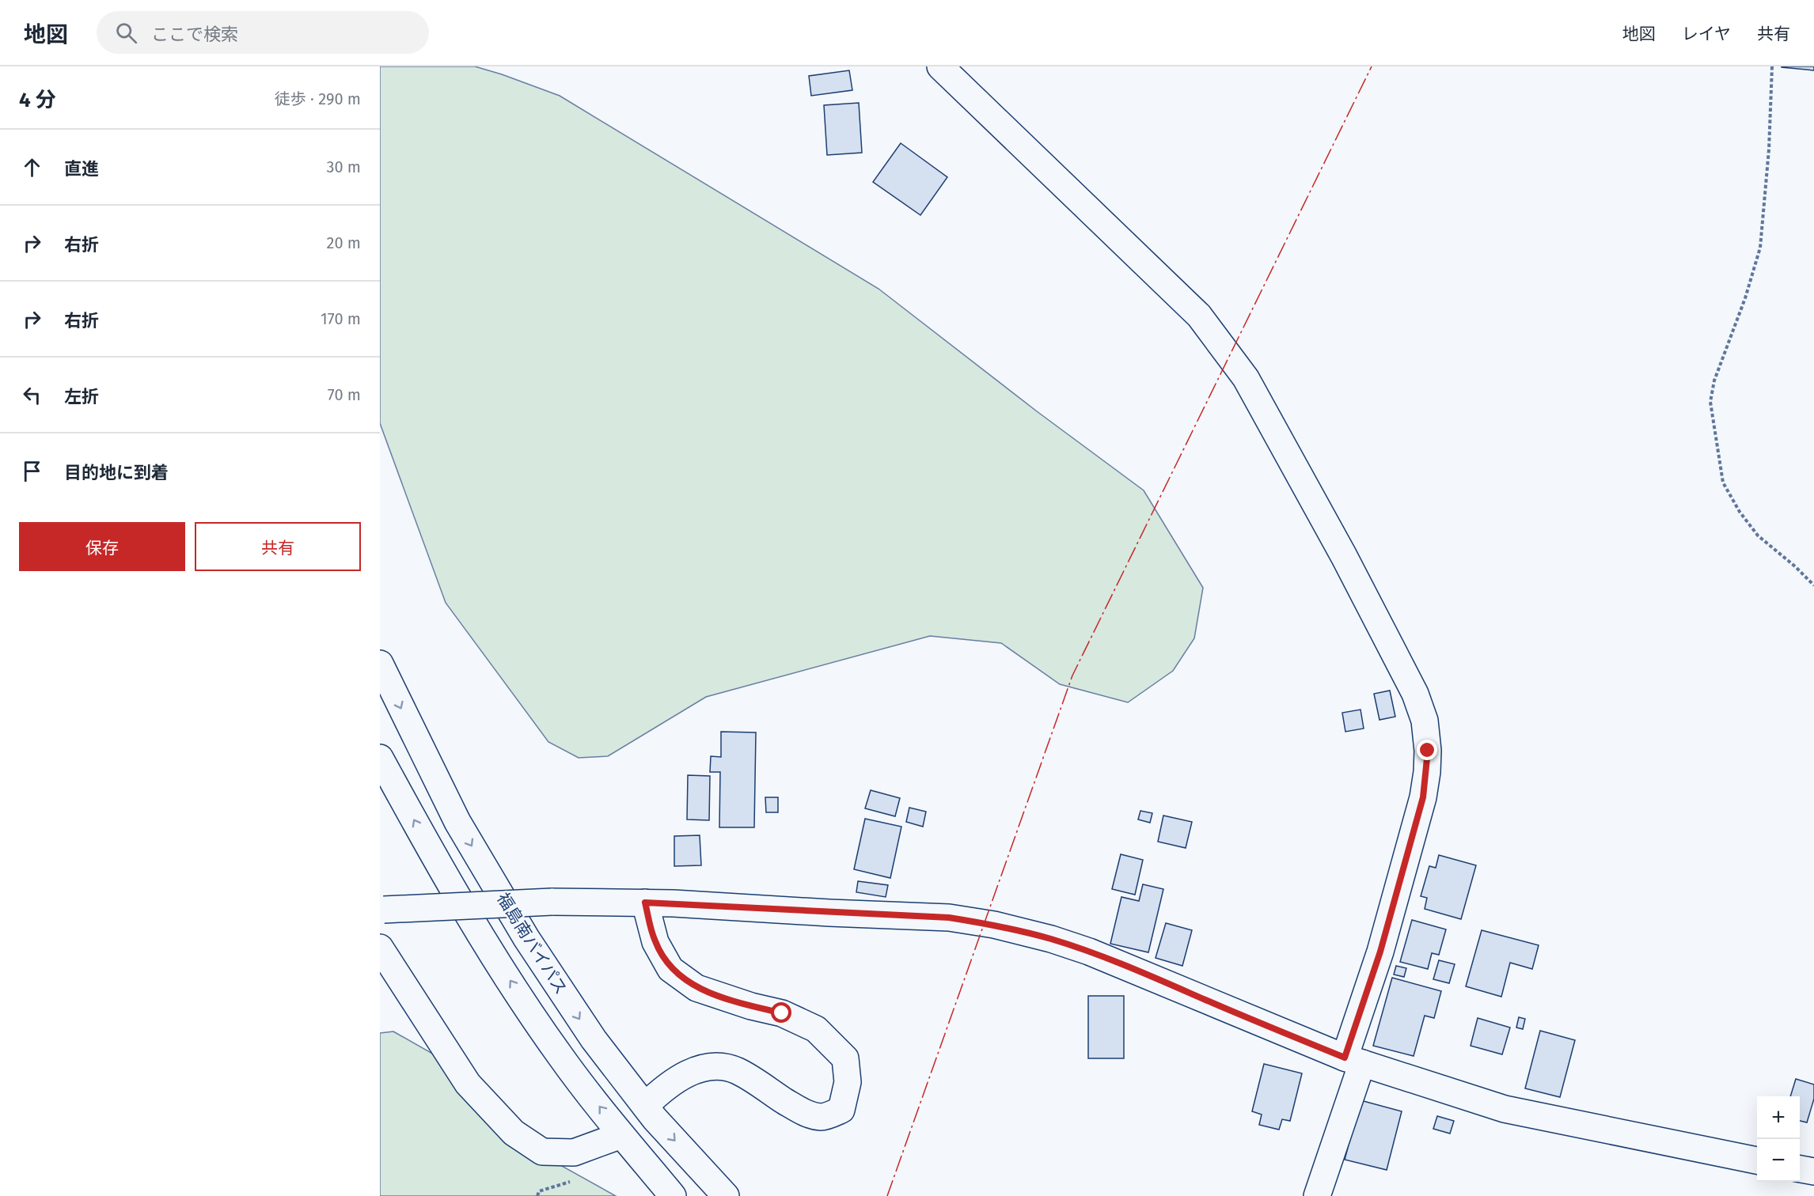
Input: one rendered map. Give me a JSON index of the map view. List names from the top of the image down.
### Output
{
  "streets": {
    "main road": ["福島南バイパス"]
  },
  "page": {
    "header": "地図",
    "search": "ここで検索",
    "nav": ["地図", "レイヤ", "共有"],
    "heading": ["4 分", "徒歩 · 290 m"],
    "list": [
      ["直進", "30 m"],
      ["右折", "20 m"],
      ["右折", "170 m"],
      ["左折", "70 m"],
      "目的地に到着"
    ],
    "buttons": ["保存", "共有"],
    "map_buttons": ["+", "−"]
  }
}
